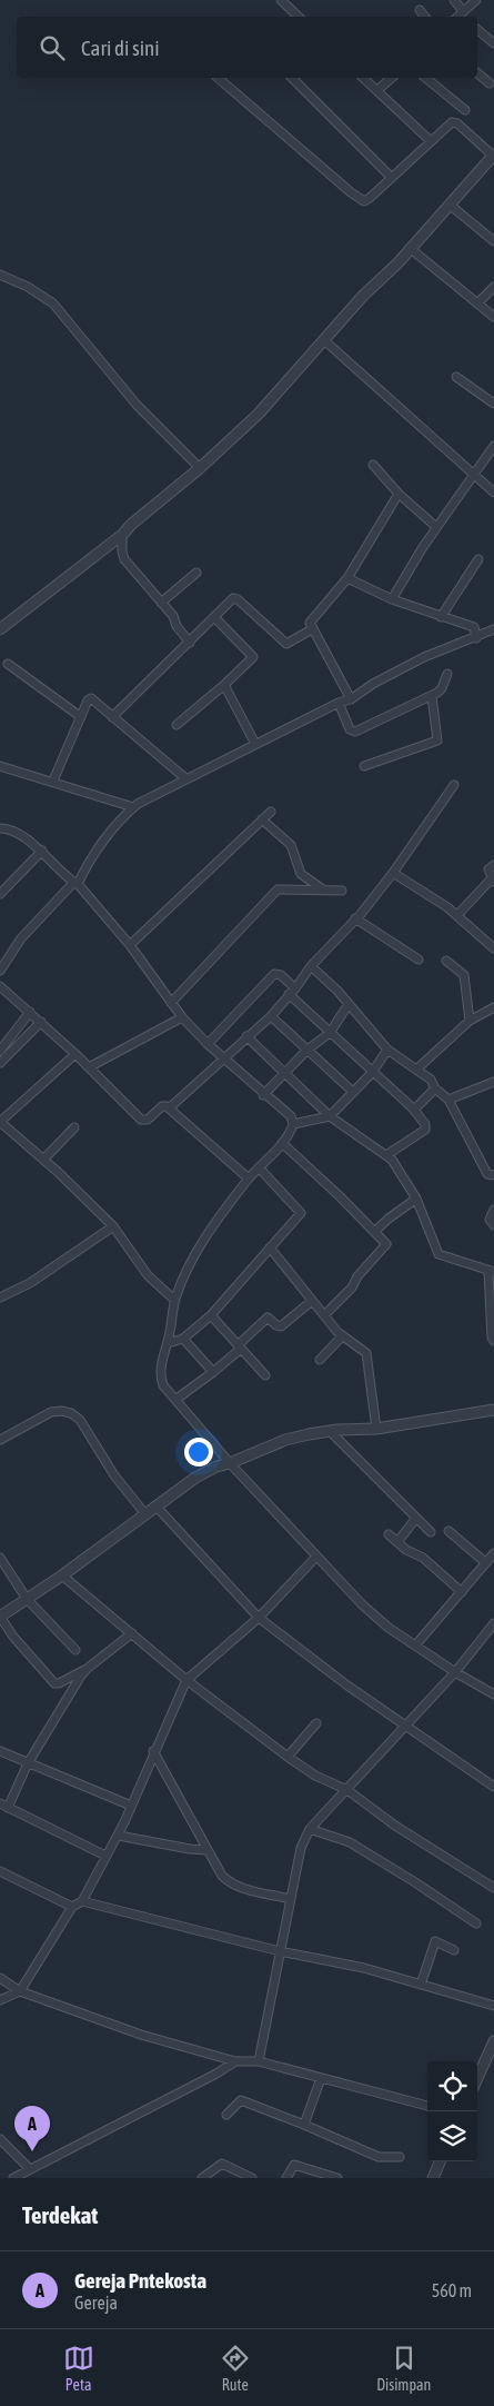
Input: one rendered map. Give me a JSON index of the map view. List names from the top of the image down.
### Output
{
  "page": {
    "search": "Cari di sini",
    "pins": "A",
    "heading": "Terdekat",
    "list": [
      {
        "mark": "A",
        "name": "Gereja Pntekosta",
        "note": "Gereja",
        "value": "560 m"
      }
    ],
    "nav": ["Peta", "Rute", "Disimpan"]
  }
}
